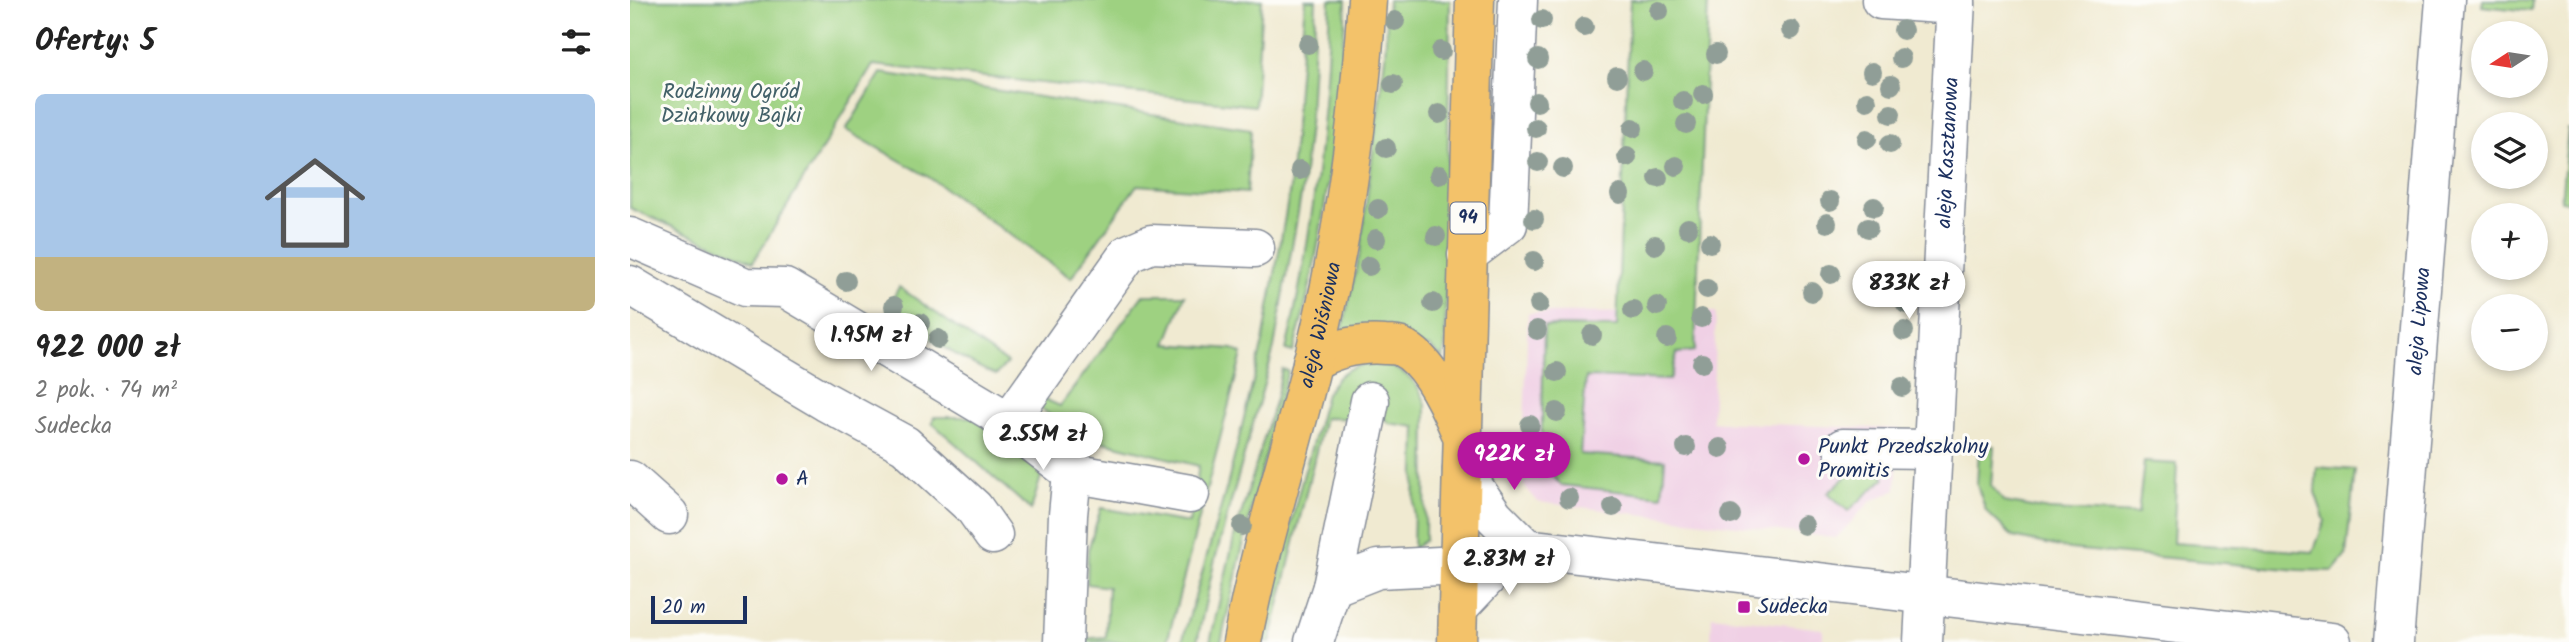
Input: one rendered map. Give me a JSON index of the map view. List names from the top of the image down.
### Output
{
  "streets": {
    "main road": ["94", "aleja Wiśniowa"],
    "street": ["aleja Kasztanowa", "aleja Lipowa"]
  },
  "parks": ["Rodzinny Ogród Działkowy Bajki"],
  "places": {
    "other": ["Punkt Przedszkolny Promitis", "A"],
    "transit": ["Sudecka"]
  },
  "scale_bar": "20 m",
  "north": "left",
  "page": {
    "heading": "Oferty: 5",
    "map_buttons": ["+", "−"],
    "list": [
      {
        "name": "922 000 zł",
        "note": "2 pok. · 74 m² · Sudecka"
      }
    ],
    "price": [
      "833K zł",
      "1.95M zł",
      "2.55M zł",
      "922K zł",
      "2.83M zł"
    ],
    "scale": "20 m"
  }
}
